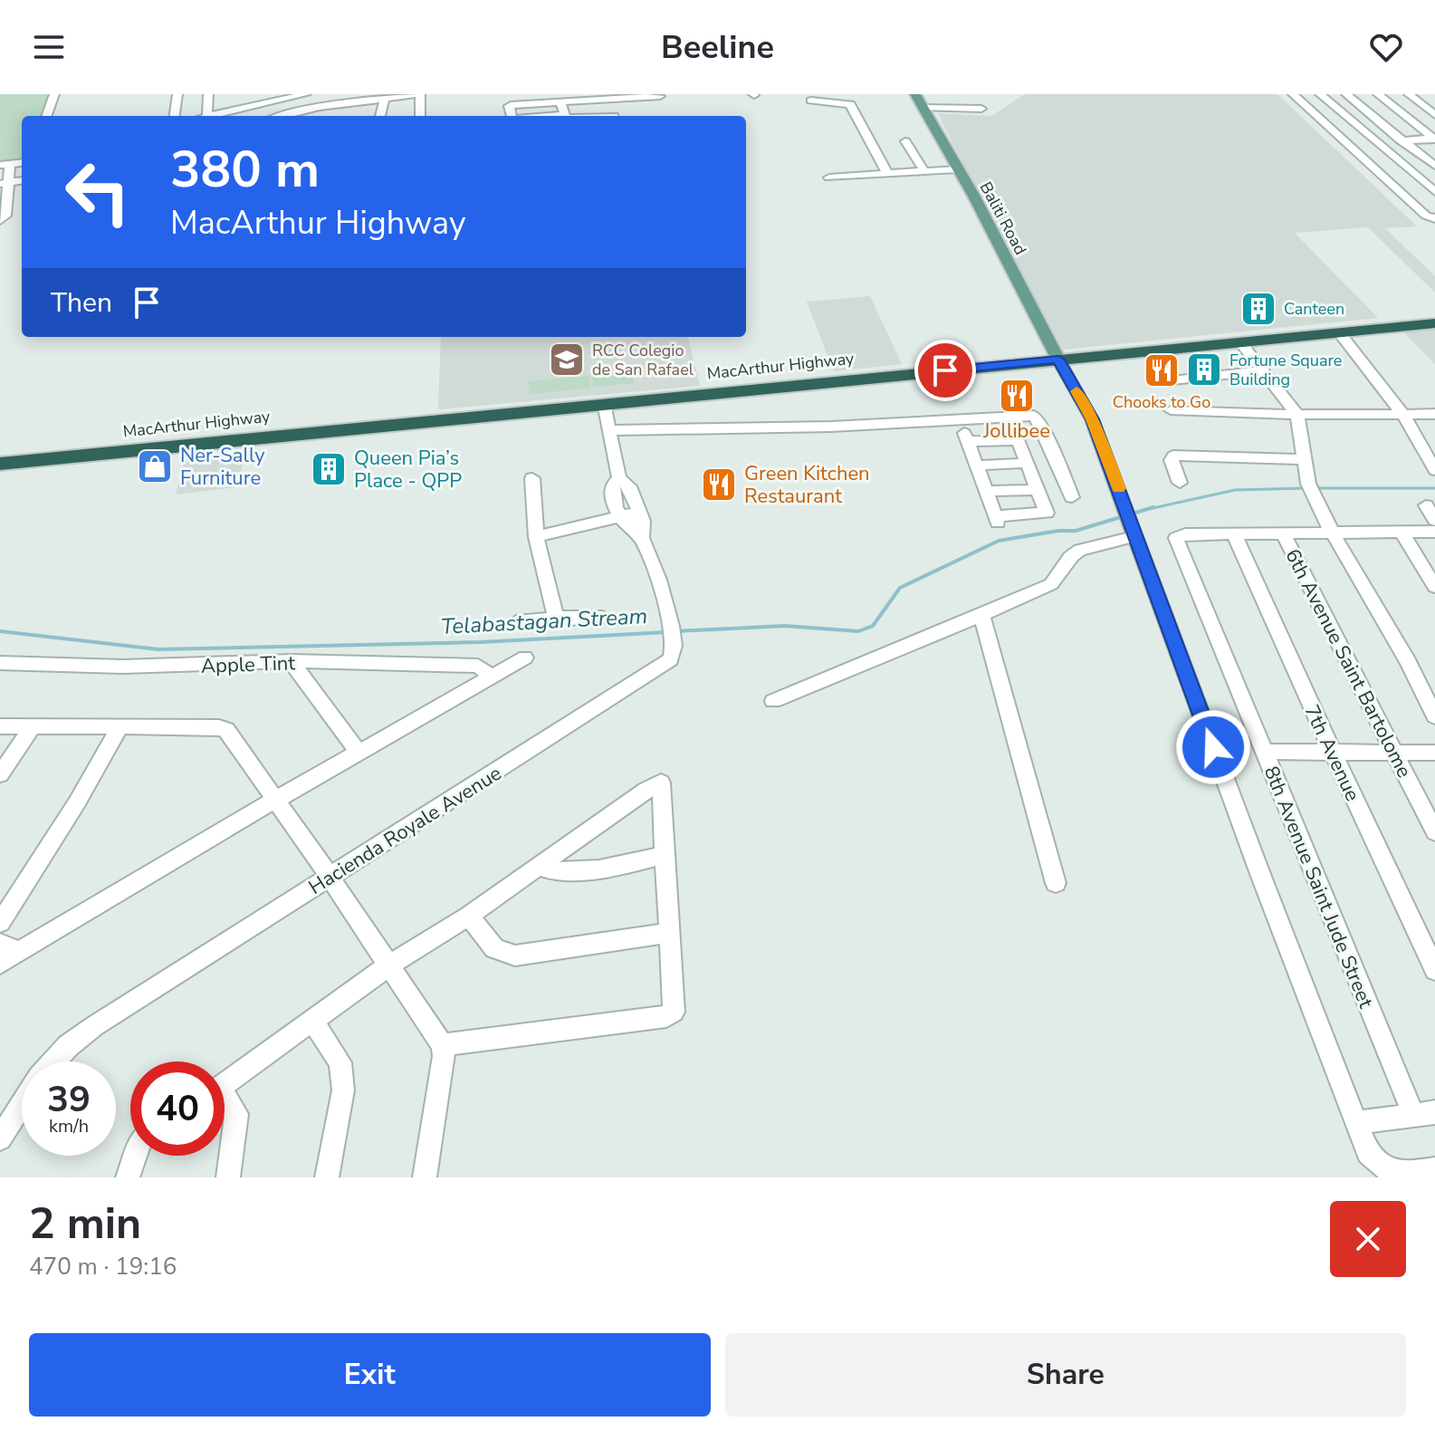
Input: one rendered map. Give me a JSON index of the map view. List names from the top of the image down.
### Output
{
  "streets": {
    "highway": ["MacArthur Highway"],
    "main road": ["Baliti Road"],
    "street": [
      "6th Avenue Saint Bartolome",
      "Apple Tint",
      "7th Avenue",
      "Hacienda Royale Avenue",
      "8th Avenue Saint Jude Street"
    ]
  },
  "crossings": [
    ["Baliti Road", "MacArthur Highway"],
    ["MacArthur Highway", "Hacienda Royale Avenue"],
    ["7th Avenue", "8th Avenue Saint Jude Street"]
  ],
  "water": ["Telabastagan Stream"],
  "places": {
    "building": ["Canteen", "Fortune Square Building", "Queen Pia’s Place - QPP"],
    "school or university": ["RCC Colegio de San Rafael"],
    "restaurant": ["Chooks to Go", "Jollibee", "Green Kitchen Restaurant"],
    "shop": ["Ner-Sally Furniture"]
  },
  "page": {
    "header": "Beeline",
    "turn": ["380 m", "MacArthur Highway"],
    "then": "Then",
    "speed": "39 km/h",
    "limit": "40",
    "heading": ["2 min", "470 m · 19:16"],
    "buttons": ["Exit", "Share"]
  }
}
